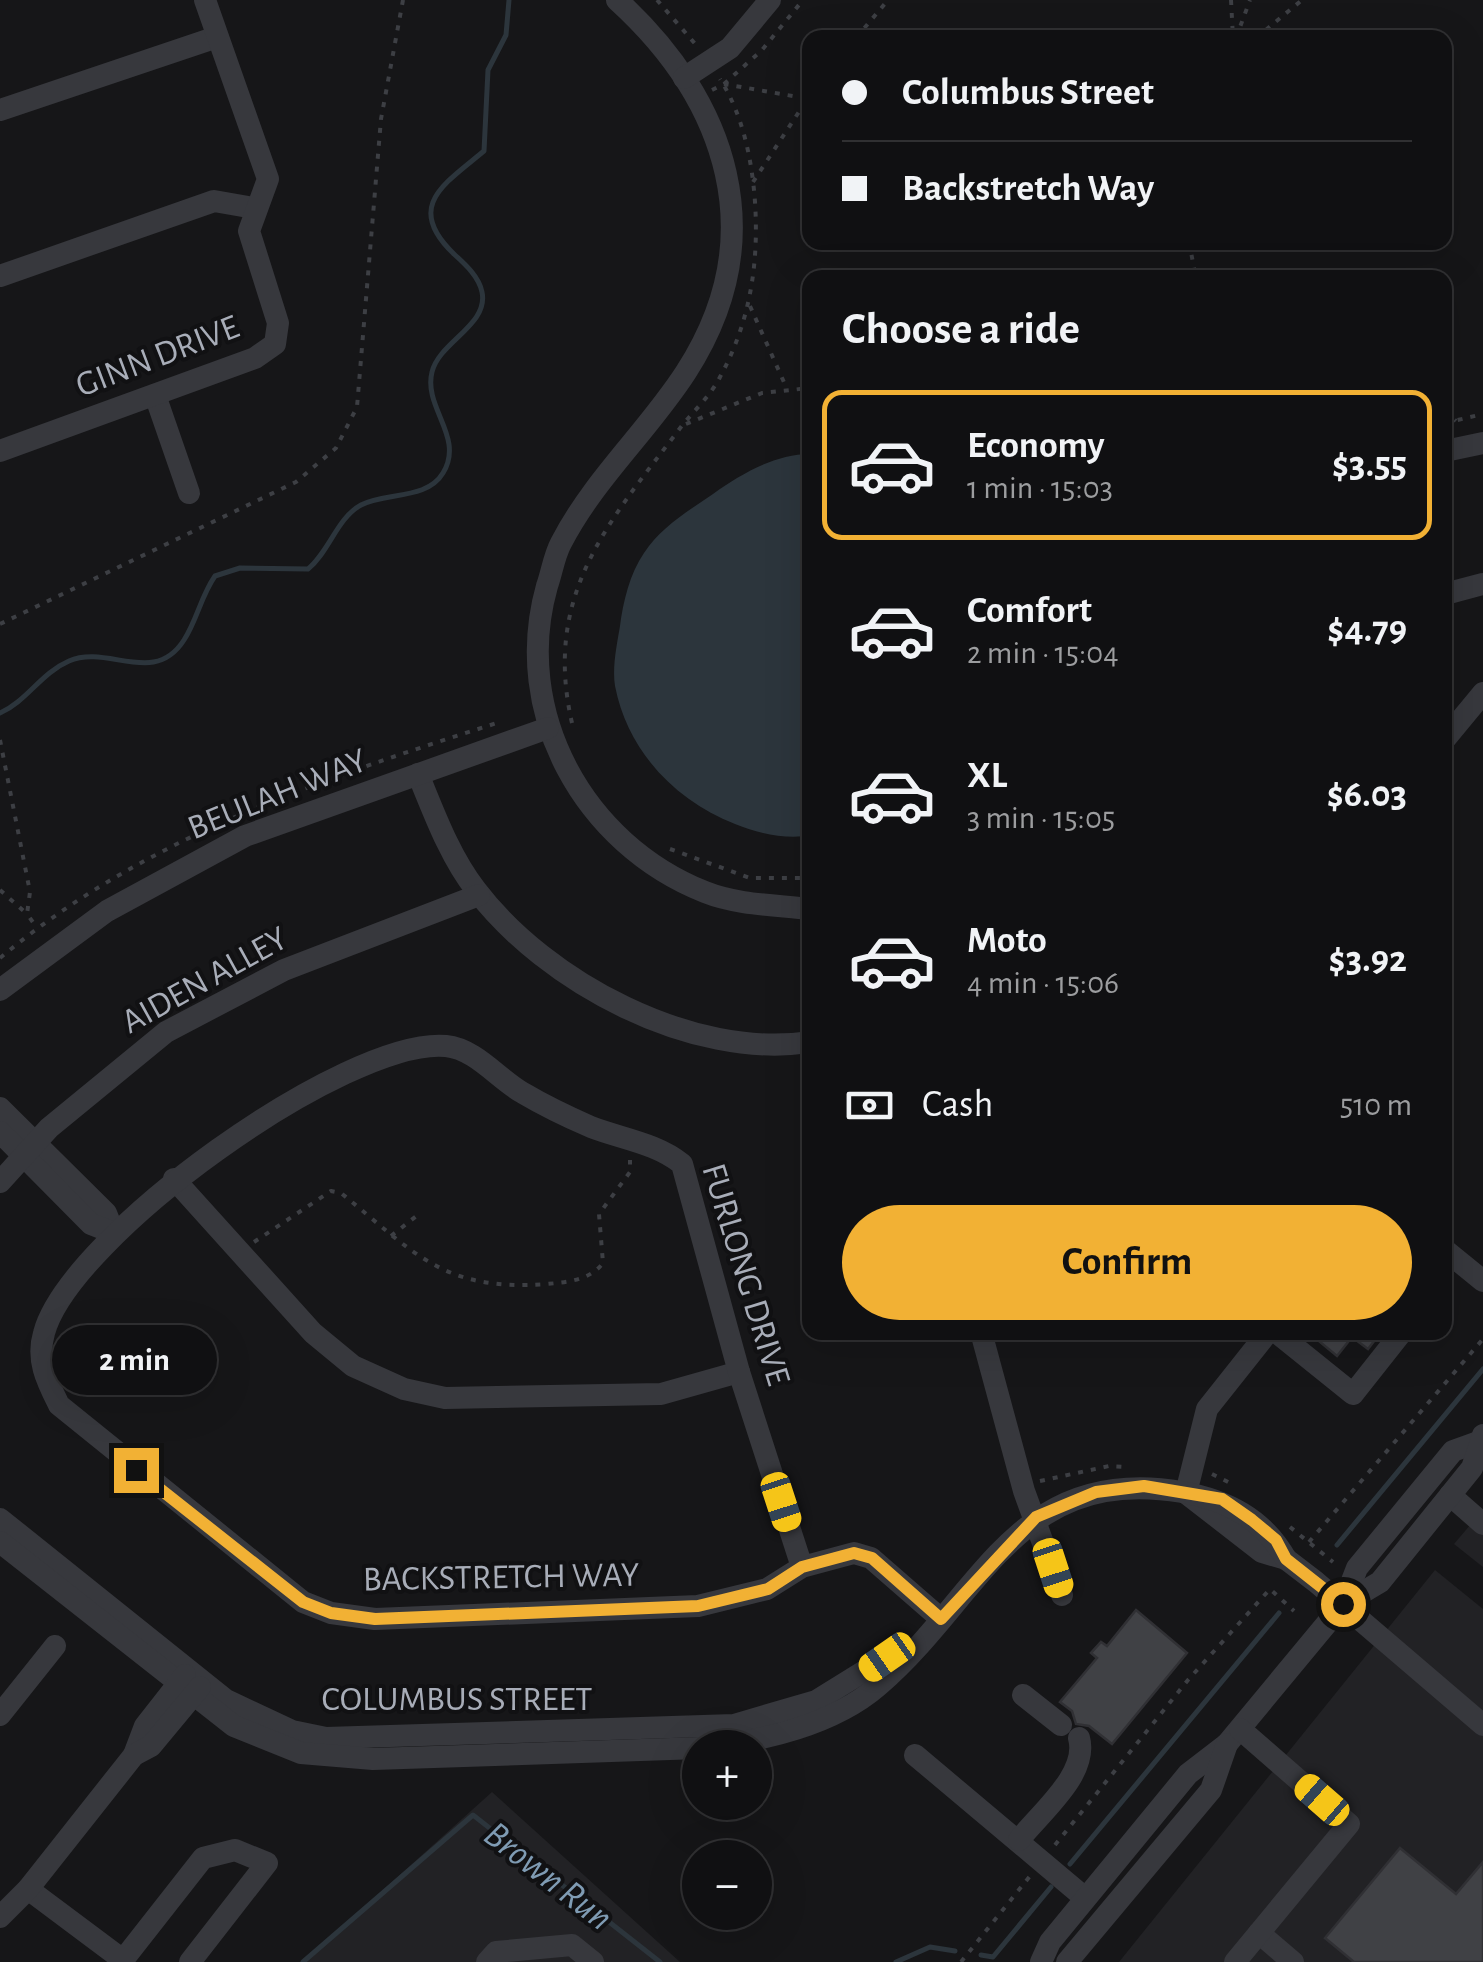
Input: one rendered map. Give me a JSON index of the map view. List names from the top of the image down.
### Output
{
  "streets": {
    "street": [
      "GINN DRIVE",
      "BEULAH WAY",
      "AIDEN ALLEY",
      "FURLONG DRIVE",
      "BACKSTRETCH WAY",
      "COLUMBUS STREET"
    ]
  },
  "crossings": [
    ["FURLONG DRIVE", "BACKSTRETCH WAY"],
    ["BACKSTRETCH WAY", "COLUMBUS STREET"]
  ],
  "water": ["Brown Run"],
  "page": {
    "banner": ["Columbus Street", "Backstretch Way"],
    "heading": "Choose a ride",
    "list": [
      {
        "name": "Economy",
        "note": "1 min · 15:03",
        "value": "$3.55"
      },
      {
        "name": "Comfort",
        "note": "2 min · 15:04",
        "value": "$4.79"
      },
      {
        "name": "XL",
        "note": "3 min · 15:05",
        "value": "$6.03"
      },
      {
        "name": "Moto",
        "note": "4 min · 15:06",
        "value": "$3.92"
      }
    ],
    "pay": ["Cash", "510 m"],
    "buttons": "Confirm",
    "bubble": "2 min",
    "map_buttons": ["+", "−"]
  }
}
